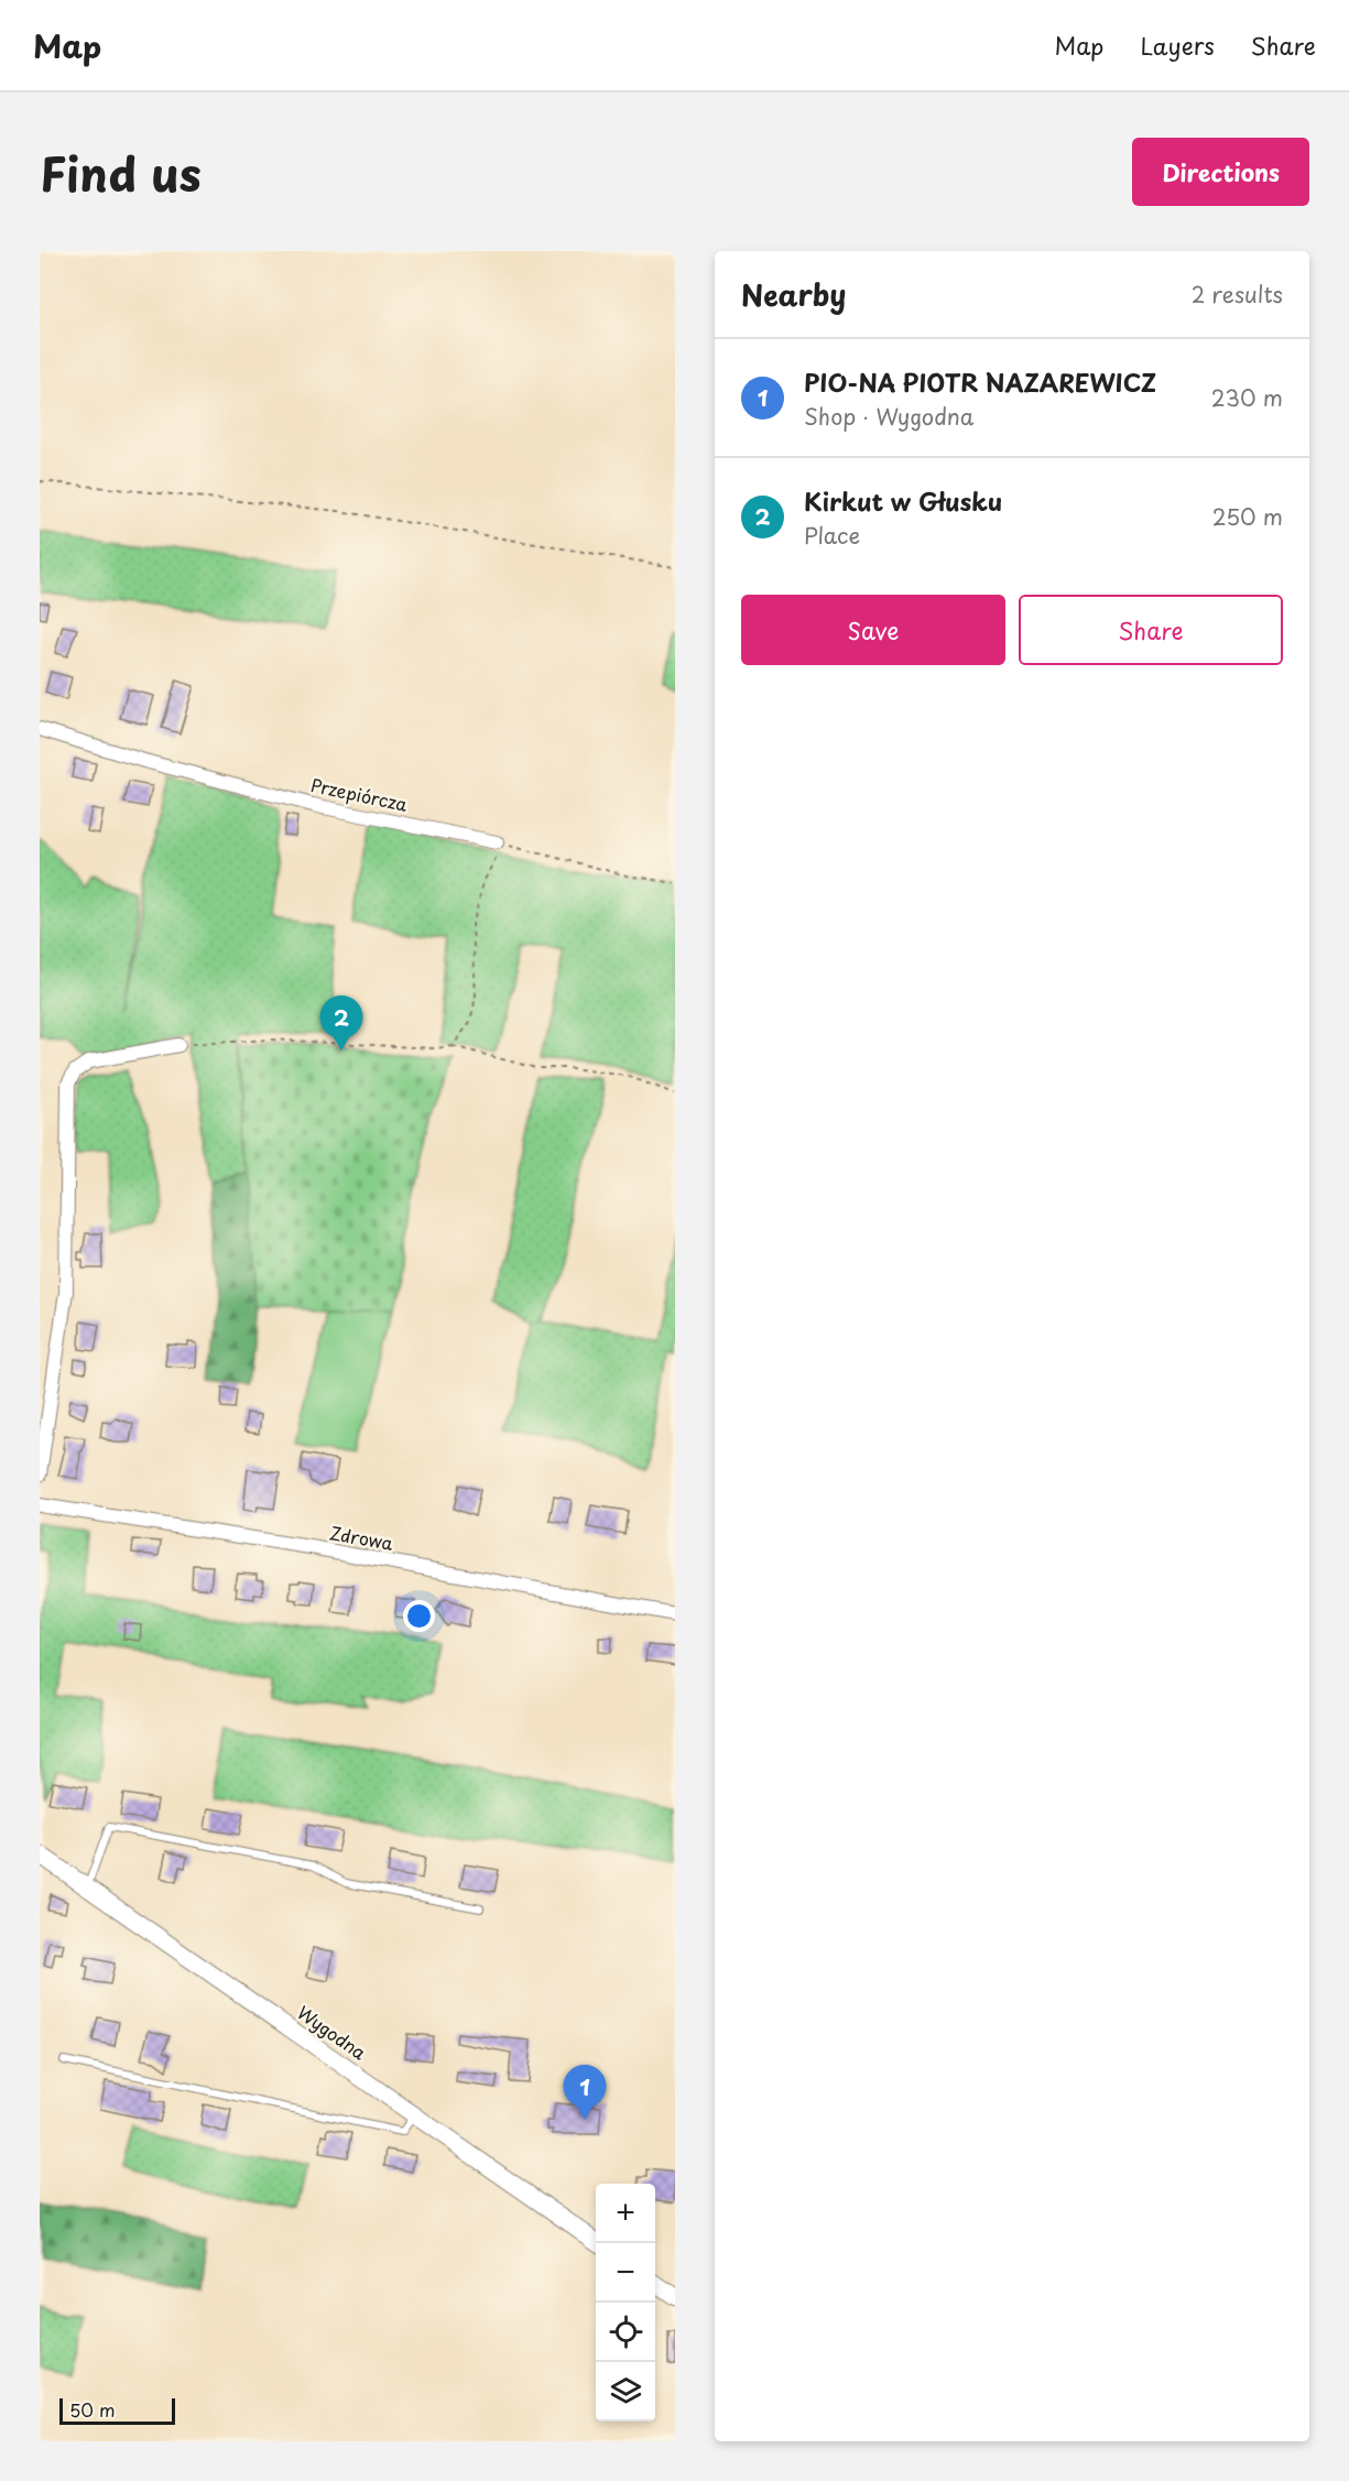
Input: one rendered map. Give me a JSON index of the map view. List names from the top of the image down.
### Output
{
  "streets": {
    "street": ["Przepiórcza", "Zdrowa", "Wygodna"]
  },
  "scale_bar": "50 m",
  "page": {
    "header": "Map",
    "nav": ["Map", "Layers", "Share"],
    "title": "Find us",
    "buttons": [
      "Directions",
      ["Save", "Share"]
    ],
    "heading": ["Nearby", "2 results"],
    "list": [
      {
        "mark": "1",
        "name": "PIO-NA PIOTR NAZAREWICZ",
        "note": "Shop · Wygodna",
        "value": "230 m"
      },
      {
        "mark": "2",
        "name": "Kirkut w Głusku",
        "note": "Place",
        "value": "250 m"
      }
    ],
    "pins": ["2", "1"],
    "map_buttons": ["+", "−"],
    "scale": "50 m"
  }
}
